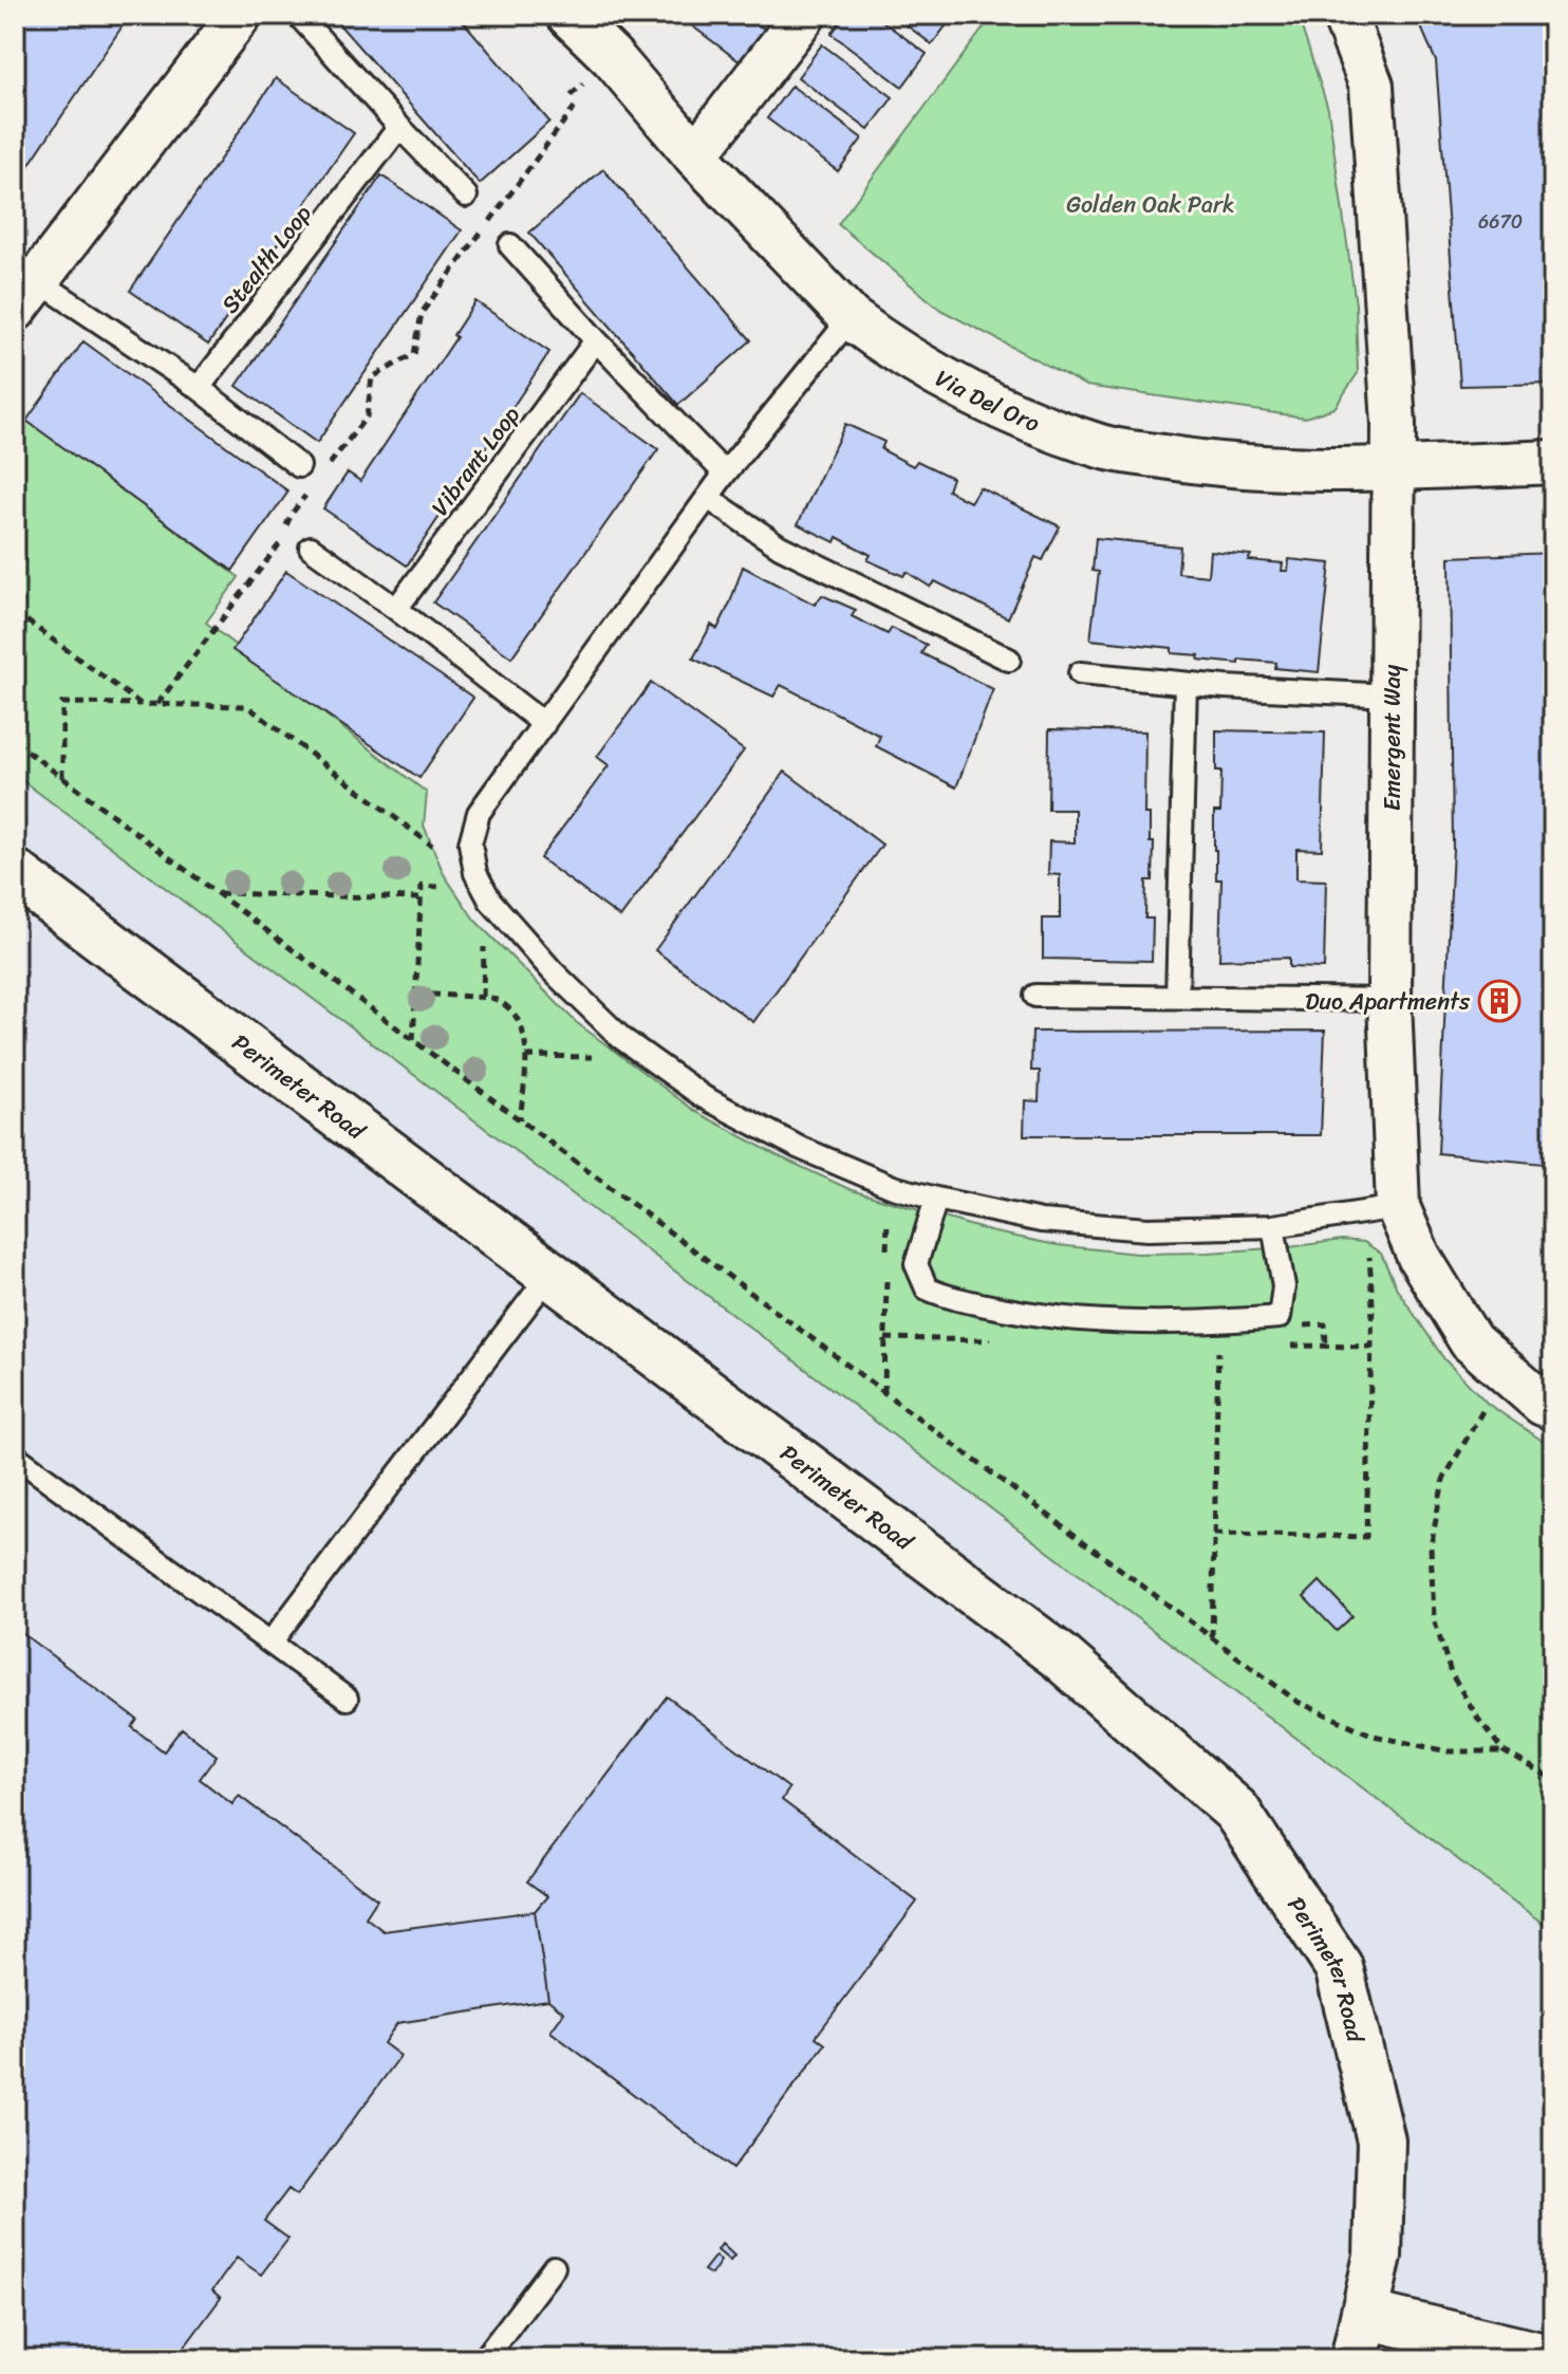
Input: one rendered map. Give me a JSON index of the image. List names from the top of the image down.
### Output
{
  "streets": {
    "street": ["Via Del Oro", "Emergent Way", "Perimeter Road"],
    "lane": ["Stealth Loop", "Vibrant Loop"]
  },
  "crossings": [
    ["Via Del Oro", "Emergent Way"]
  ],
  "parks": ["Golden Oak Park"],
  "places": {
    "building": ["Duo Apartments"]
  },
  "house_numbers": ["6670"]
}
